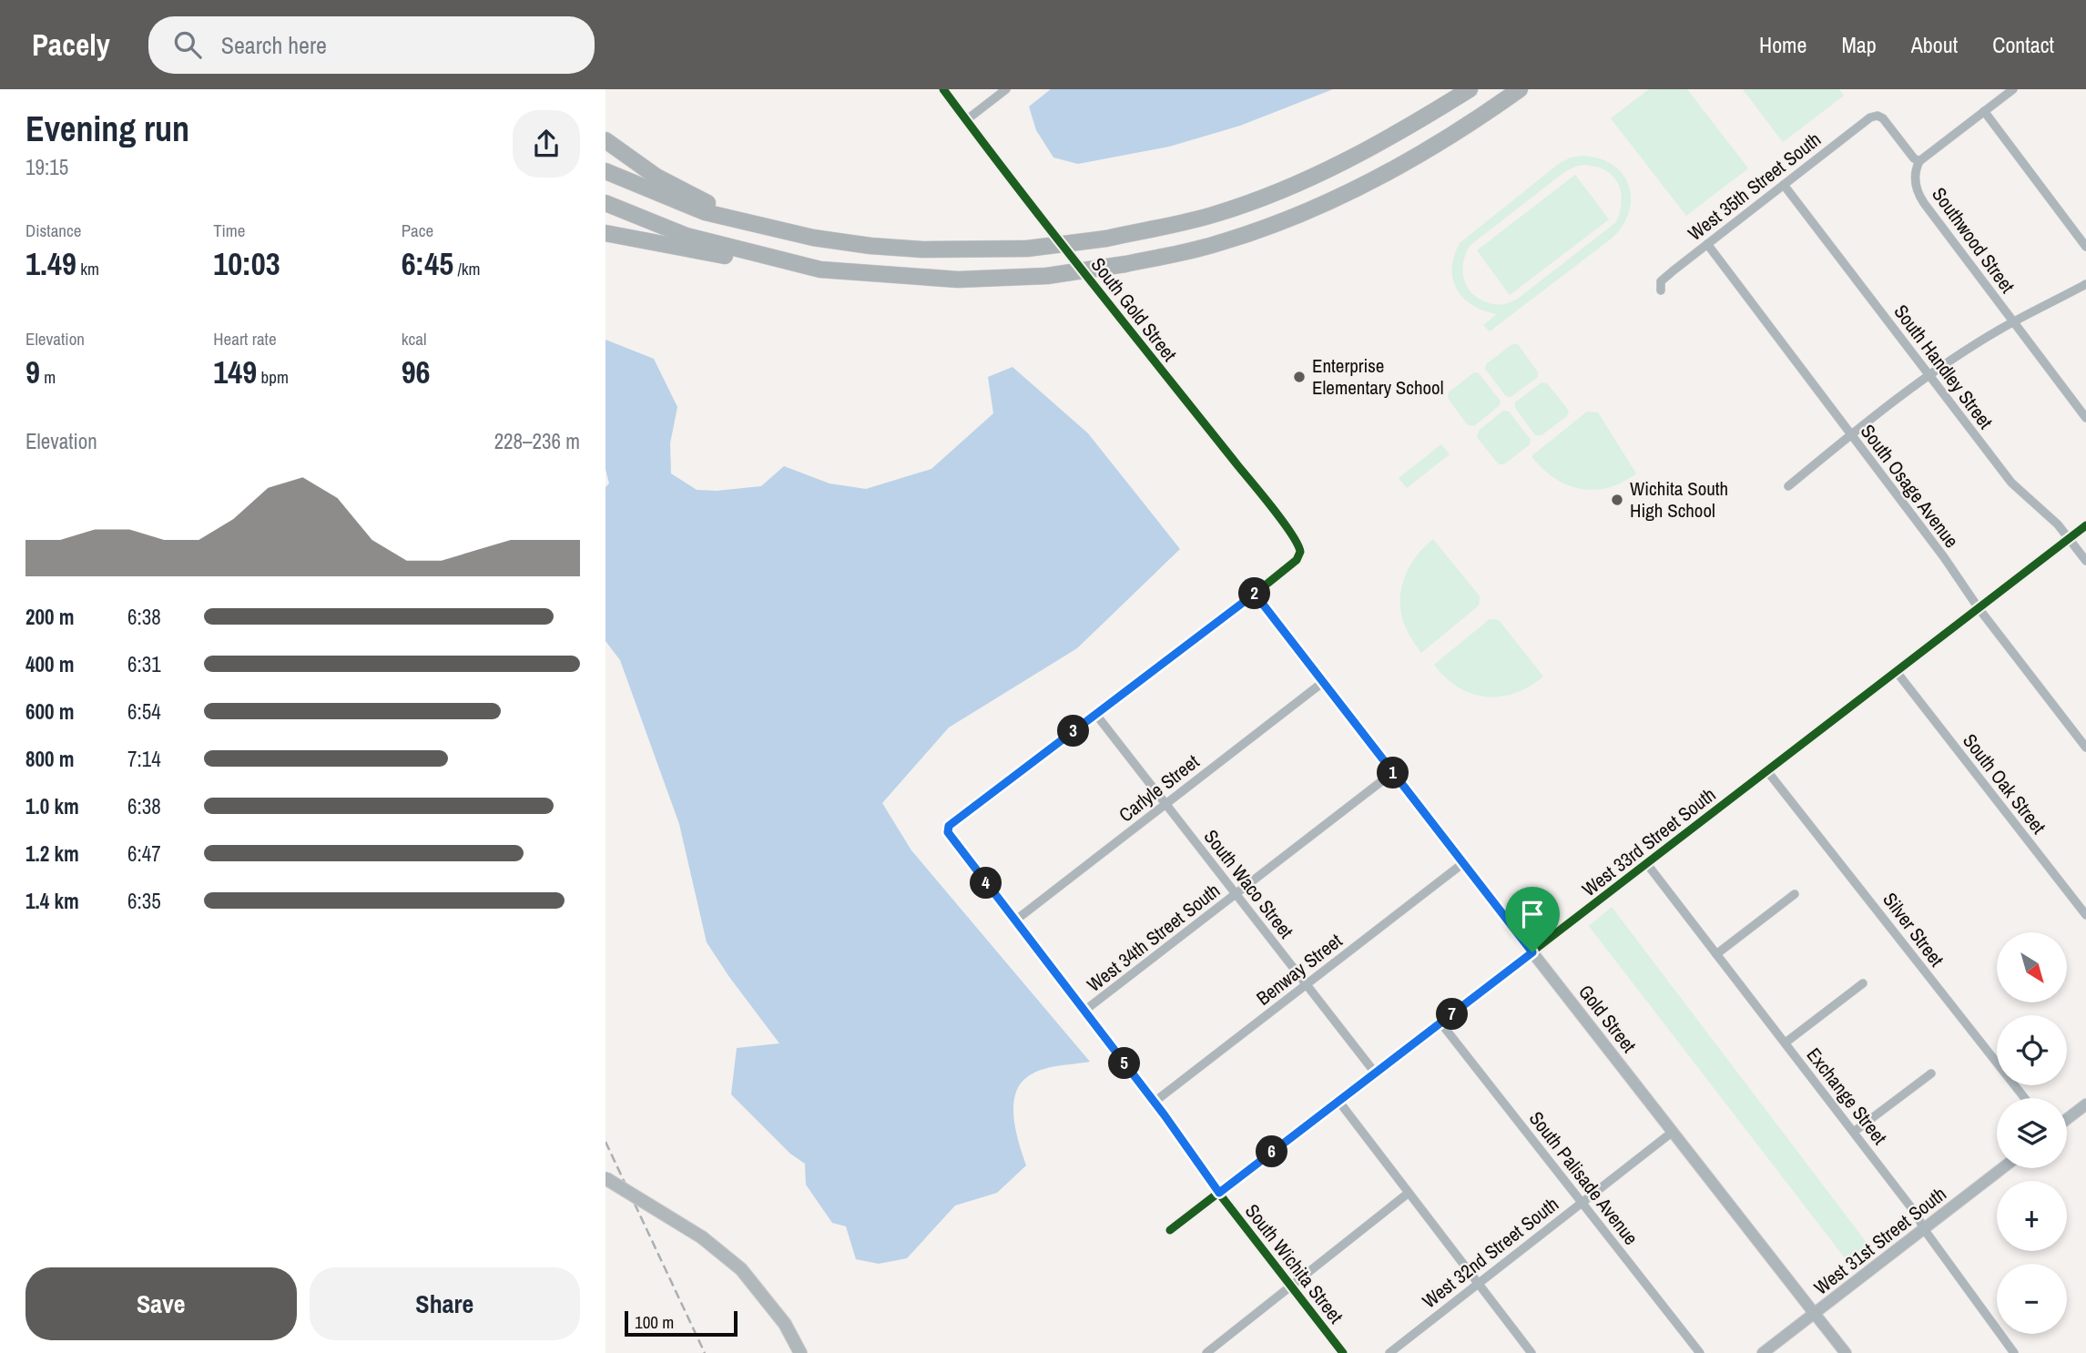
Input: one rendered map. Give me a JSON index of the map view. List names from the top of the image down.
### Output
{
  "streets": {
    "street": [
      "West 35th Street South",
      "Southwood Street",
      "South Gold Street",
      "South Handley Street",
      "South Osage Avenue",
      "South Oak Street",
      "Carlyle Street",
      "West 33rd Street South",
      "South Waco Street",
      "Silver Street",
      "West 34th Street South",
      "Benway Street",
      "Gold Street",
      "Exchange Street",
      "South Palisade Avenue",
      "West 31st Street South",
      "West 32nd Street South",
      "South Wichita Street"
    ]
  },
  "crossings": [
    ["West 35th Street South", "Southwood Street"],
    ["West 35th Street South", "South Handley Street"],
    ["West 35th Street South", "South Osage Avenue"],
    ["South Gold Street", "Gold Street"],
    ["South Handley Street", "West 33rd Street South"],
    ["South Osage Avenue", "West 33rd Street South"],
    ["South Oak Street", "West 33rd Street South"],
    ["Carlyle Street", "South Waco Street"],
    ["Carlyle Street", "Gold Street"],
    ["Carlyle Street", "South Wichita Street"],
    ["West 33rd Street South", "South Waco Street"],
    ["West 33rd Street South", "Silver Street"],
    ["West 33rd Street South", "Gold Street"],
    ["West 33rd Street South", "Exchange Street"],
    ["West 33rd Street South", "South Palisade Avenue"],
    ["West 33rd Street South", "South Wichita Street"],
    ["South Waco Street", "West 34th Street South"],
    ["South Waco Street", "Benway Street"],
    ["South Waco Street", "South Wichita Street"],
    ["West 34th Street South", "Gold Street"],
    ["West 34th Street South", "South Wichita Street"],
    ["Benway Street", "Gold Street"],
    ["Benway Street", "South Wichita Street"],
    ["Gold Street", "West 31st Street South"],
    ["Gold Street", "West 32nd Street South"],
    ["Exchange Street", "West 31st Street South"],
    ["South Palisade Avenue", "West 32nd Street South"]
  ],
  "places": ["Enterprise Elementary School", "Wichita South High School"],
  "scale_bar": "100 m",
  "north": "bottom right",
  "page": {
    "header": "Pacely",
    "search": "Search here",
    "nav": [
      "Home",
      "Map",
      "About",
      "Contact"
    ],
    "heading": ["Evening run", "19:15"],
    "stats": [
      ["Distance", "1.49 km"],
      ["Time", "10:03"],
      ["Pace", "6:45 /km"],
      ["Elevation", "9 m"],
      ["Heart rate", "149 bpm"],
      ["kcal", "96"]
    ],
    "chart": ["Elevation", "228–236 m"],
    "pins": [
      "2",
      "3",
      "1",
      "4",
      "7",
      "5",
      "6"
    ],
    "list": [
      {
        "name": "200 m",
        "note": "6:38"
      },
      {
        "name": "400 m",
        "note": "6:31"
      },
      {
        "name": "600 m",
        "note": "6:54"
      },
      {
        "name": "800 m",
        "note": "7:14"
      },
      {
        "name": "1.0 km",
        "note": "6:38"
      },
      {
        "name": "1.2 km",
        "note": "6:47"
      },
      {
        "name": "1.4 km",
        "note": "6:35"
      }
    ],
    "map_buttons": ["+", "−"],
    "buttons": ["Save", "Share"],
    "scale": "100 m"
  }
}
